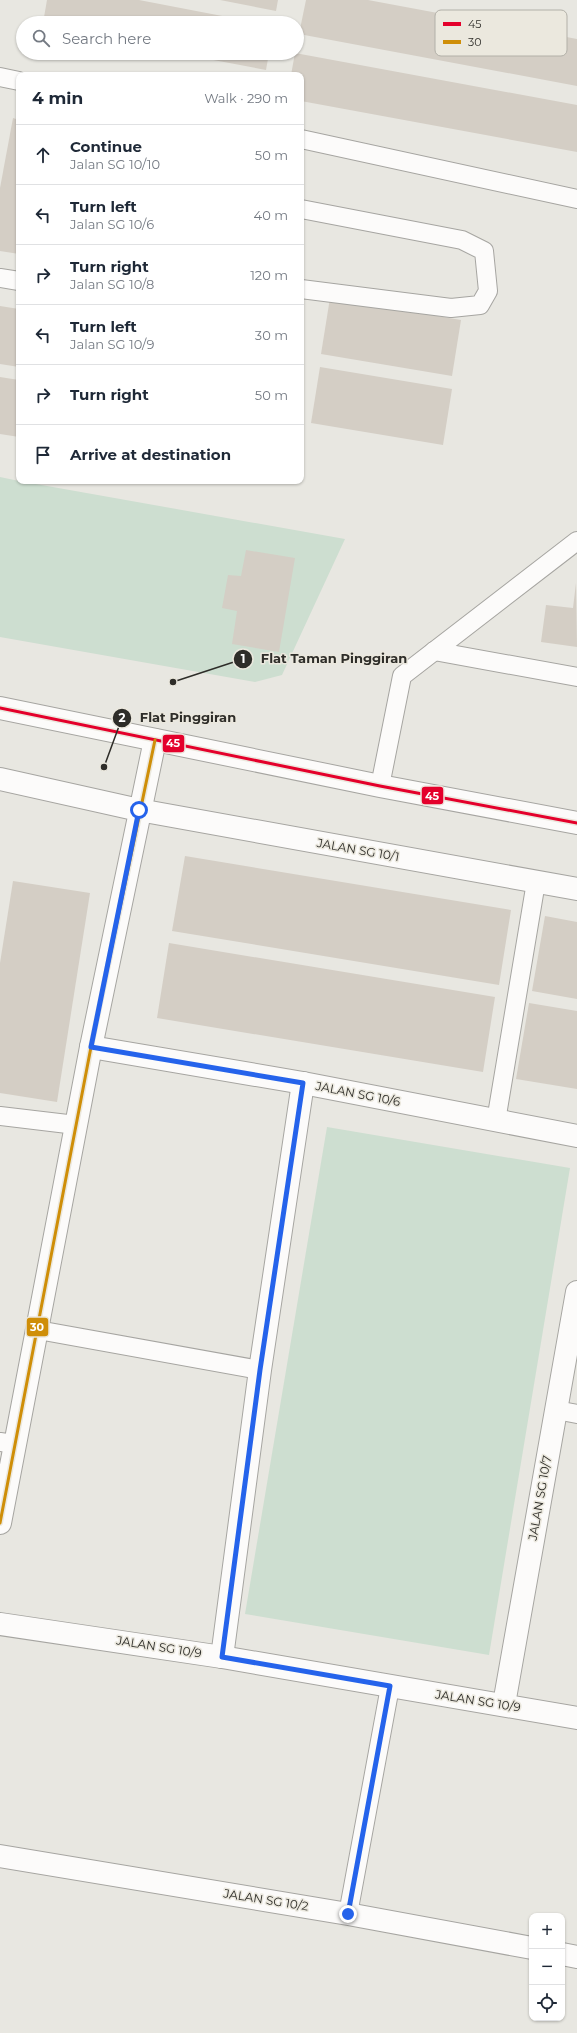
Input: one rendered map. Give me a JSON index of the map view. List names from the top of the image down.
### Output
{
  "streets": {
    "street": [
      "JALAN SG 10/1",
      "JALAN SG 10/6",
      "JALAN SG 10/7",
      "JALAN SG 10/9",
      "JALAN SG 10/2"
    ]
  },
  "crossings": [
    ["JALAN SG 10/7", "JALAN SG 10/9"]
  ],
  "places": ["Flat Taman Pinggiran", "Flat Pinggiran"],
  "lines": ["transit line 45", "transit line 30"],
  "legend": ["45", "30"],
  "page": {
    "search": "Search here",
    "heading": ["4 min", "Walk · 290 m"],
    "list": [
      ["Continue", "Jalan SG 10/10", "50 m"],
      ["Turn left", "Jalan SG 10/6", "40 m"],
      ["Turn right", "Jalan SG 10/8", "120 m"],
      ["Turn left", "Jalan SG 10/9", "30 m"],
      ["Turn right", "50 m"],
      "Arrive at destination"
    ],
    "map_buttons": ["+", "−"]
  }
}
